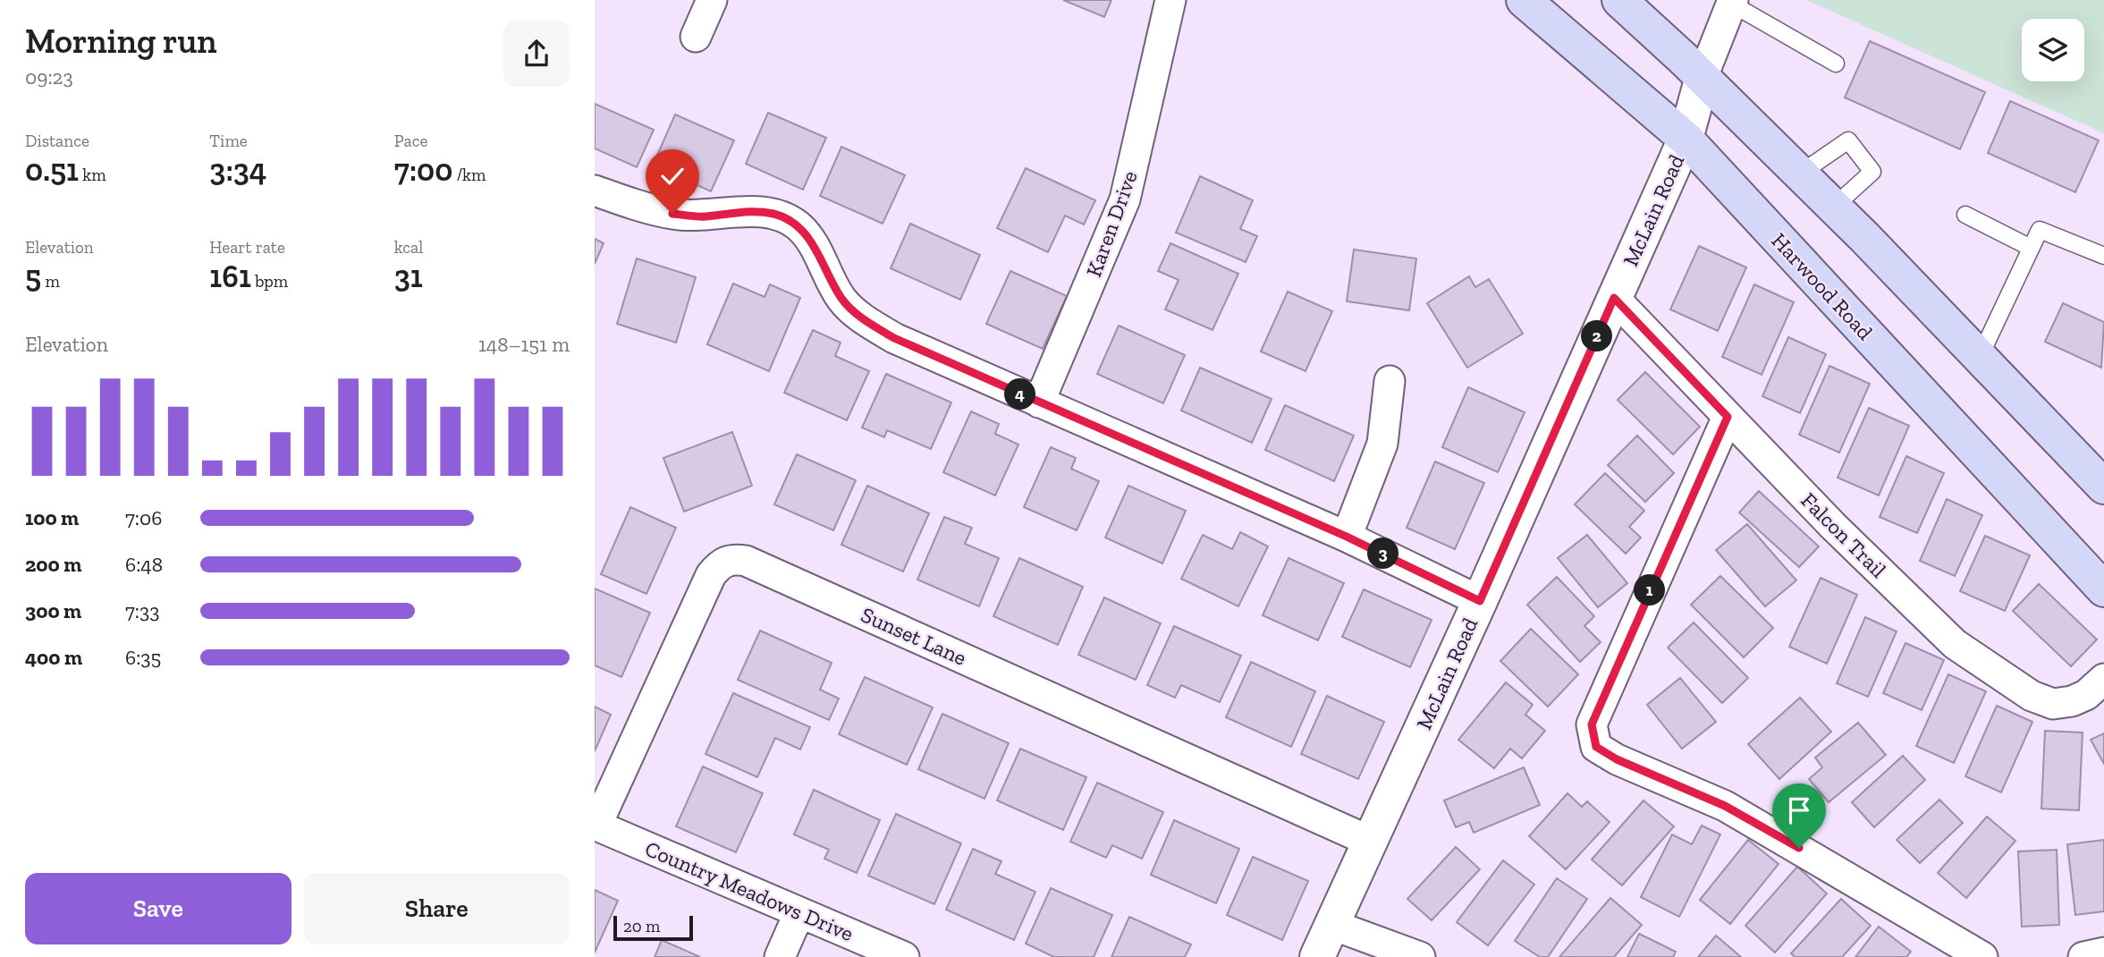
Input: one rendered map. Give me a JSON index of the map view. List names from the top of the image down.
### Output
{
  "streets": {
    "main road": ["Harwood Road"],
    "street": [
      "McLain Road",
      "Karen Drive",
      "Falcon Trail",
      "Sunset Lane",
      "Country Meadows Drive"
    ]
  },
  "crossings": [
    ["McLain Road", "Harwood Road"],
    ["McLain Road", "Falcon Trail"],
    ["McLain Road", "Sunset Lane"],
    ["Sunset Lane", "Country Meadows Drive"]
  ],
  "scale_bar": "20 m",
  "page": {
    "heading": ["Morning run", "09:23"],
    "stats": [
      ["Distance", "0.51 km"],
      ["Time", "3:34"],
      ["Pace", "7:00 /km"],
      ["Elevation", "5 m"],
      ["Heart rate", "161 bpm"],
      ["kcal", "31"]
    ],
    "chart": ["Elevation", "148–151 m"],
    "pins": [
      "2",
      "4",
      "3",
      "1"
    ],
    "list": [
      {
        "name": "100 m",
        "note": "7:06"
      },
      {
        "name": "200 m",
        "note": "6:48"
      },
      {
        "name": "300 m",
        "note": "7:33"
      },
      {
        "name": "400 m",
        "note": "6:35"
      }
    ],
    "buttons": ["Save", "Share"],
    "scale": "20 m"
  }
}
